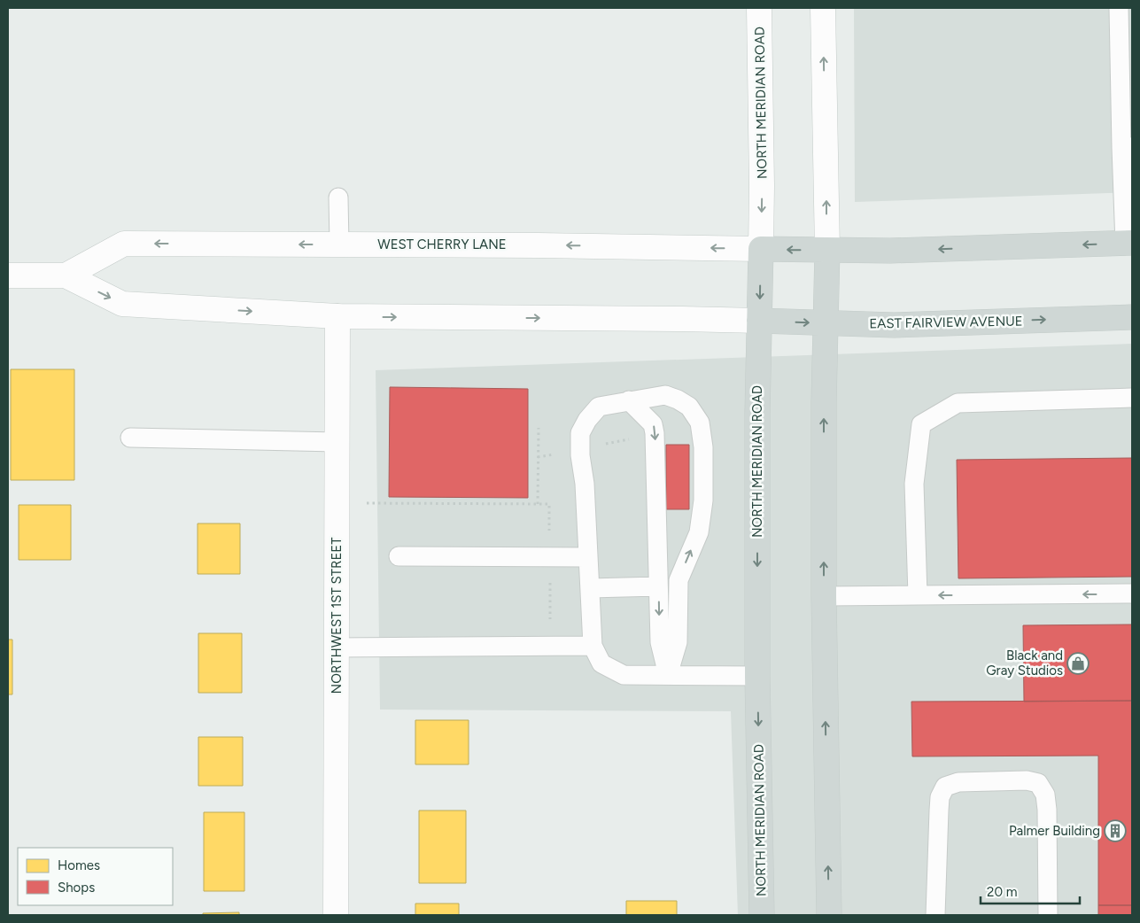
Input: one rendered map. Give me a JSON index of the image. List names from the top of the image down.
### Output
{
  "streets": {
    "main road": [
      "NORTH MERIDIAN ROAD",
      "WEST CHERRY LANE",
      "EAST FAIRVIEW AVENUE",
      "NORTHWEST 1ST STREET"
    ]
  },
  "crossings": [
    ["NORTH MERIDIAN ROAD", "WEST CHERRY LANE"],
    ["NORTH MERIDIAN ROAD", "EAST FAIRVIEW AVENUE"],
    ["WEST CHERRY LANE", "EAST FAIRVIEW AVENUE"],
    ["WEST CHERRY LANE", "NORTHWEST 1ST STREET"]
  ],
  "places": {
    "shop": ["Black and Gray Studios"],
    "building": ["Palmer Building"]
  },
  "legend": ["Homes", "Shops"],
  "scale_bar": "20 m"
}
